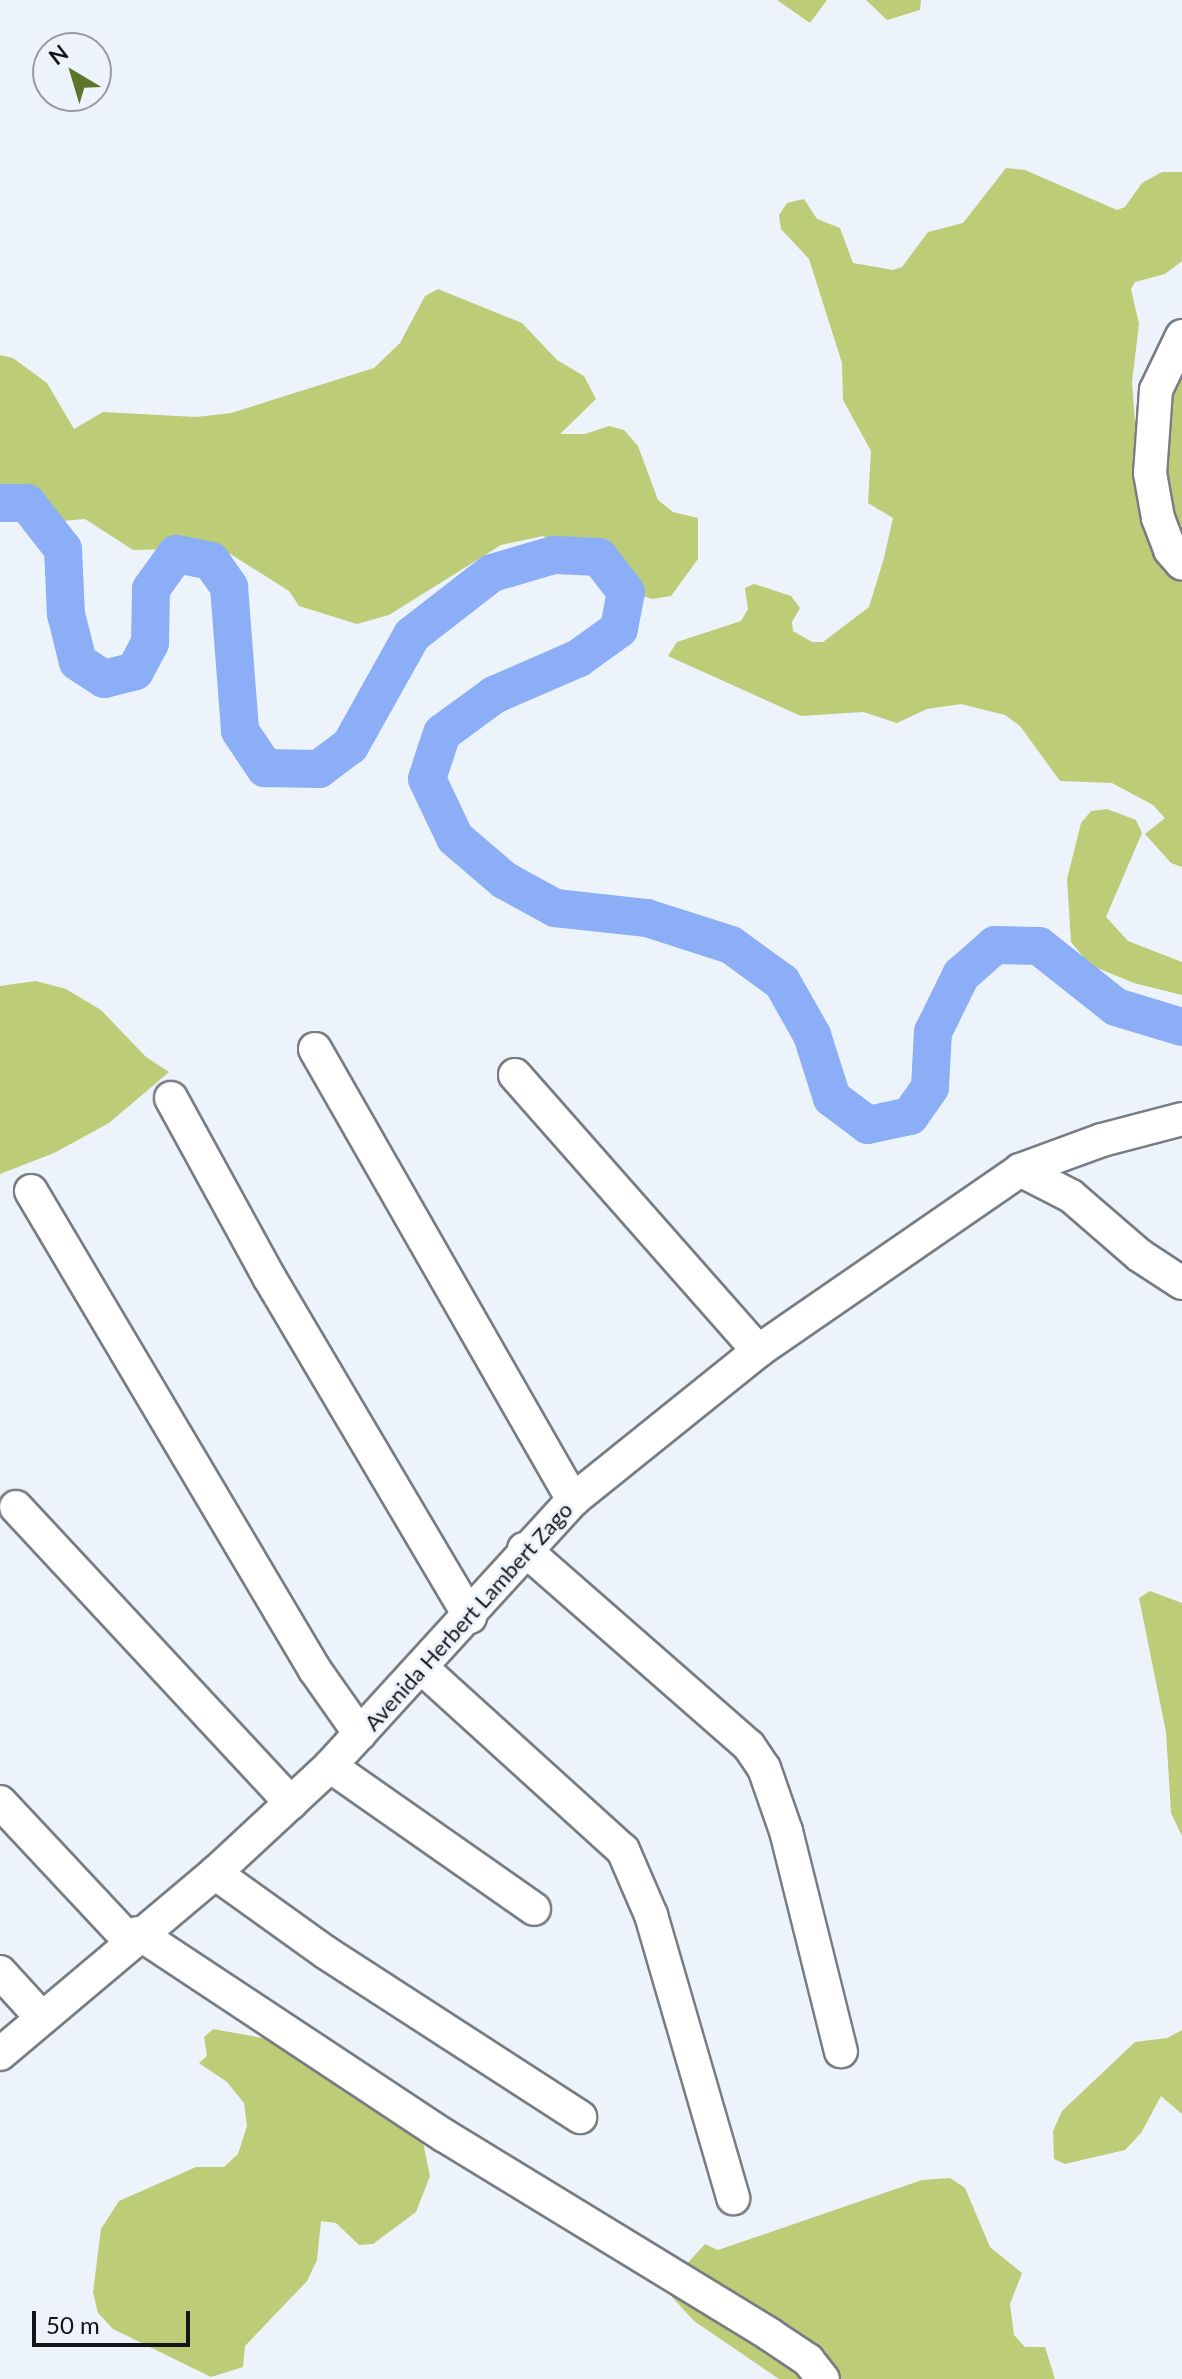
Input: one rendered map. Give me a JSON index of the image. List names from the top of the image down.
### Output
{
  "streets": {
    "street": ["Avenida Herbert Lambert Zago"]
  },
  "scale_bar": "50 m",
  "north": "top left"
}
